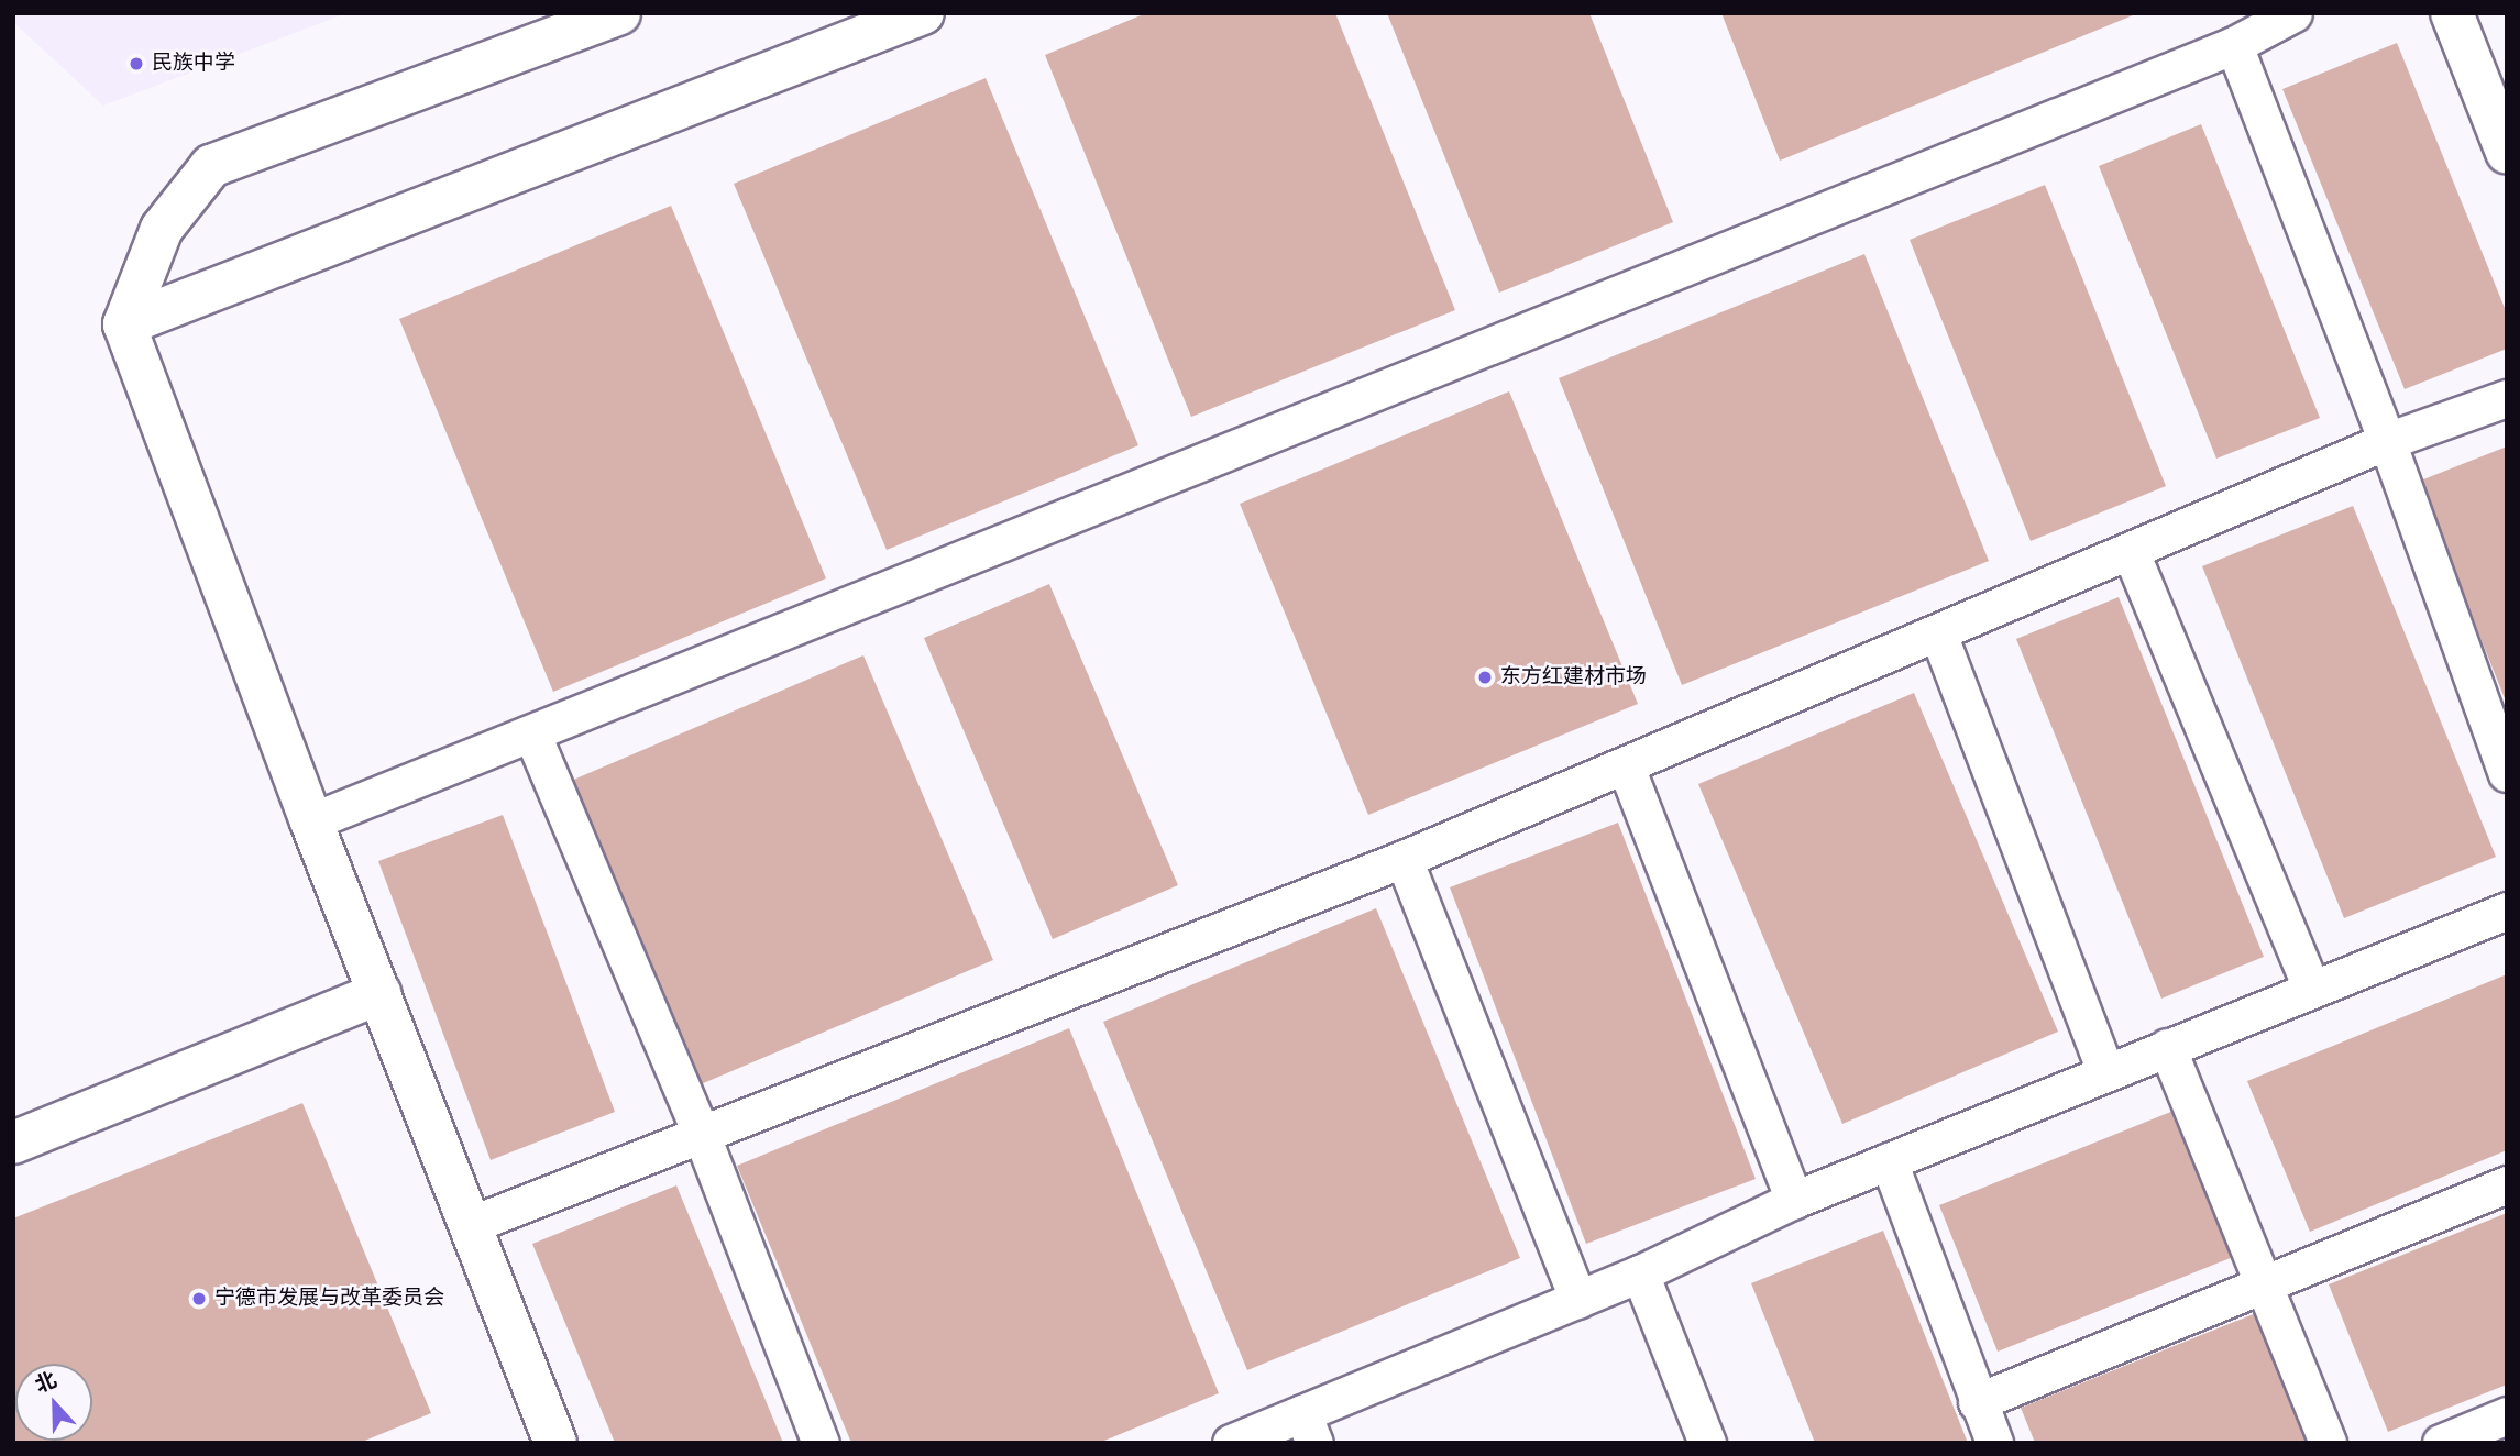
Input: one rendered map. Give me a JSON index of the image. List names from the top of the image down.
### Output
{
  "places": ["民族中学", "东方红建材市场", "宁德市发展与改革委员会"],
  "north": "top"
}
